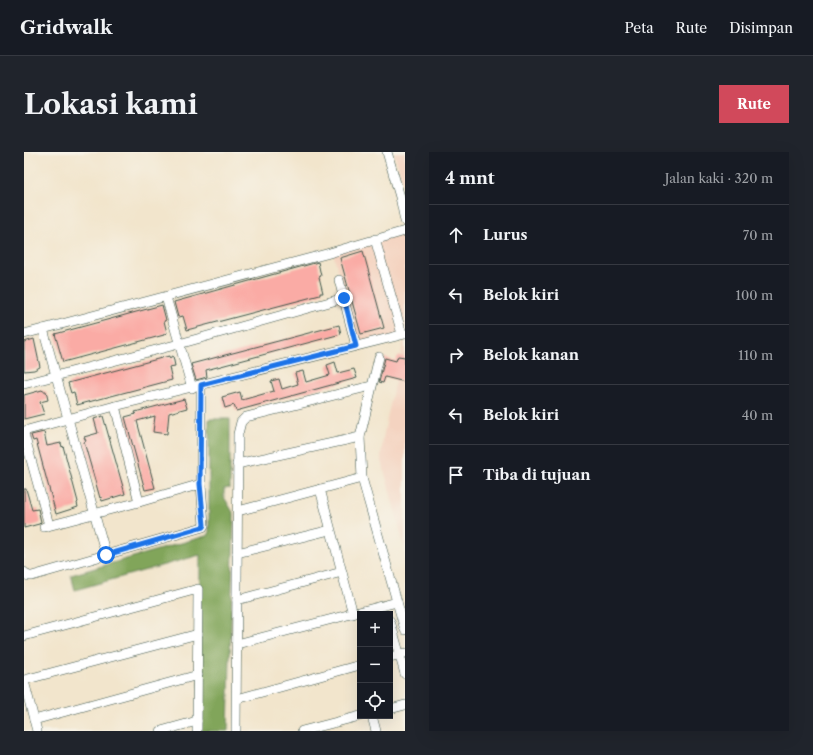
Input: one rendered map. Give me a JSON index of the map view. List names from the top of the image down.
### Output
{
  "page": {
    "header": "Gridwalk",
    "nav": ["Peta", "Rute", "Disimpan"],
    "buttons": "Rute",
    "title": "Lokasi kami",
    "heading": ["4 mnt", "Jalan kaki · 320 m"],
    "list": [
      ["Lurus", "70 m"],
      ["Belok kiri", "100 m"],
      ["Belok kanan", "110 m"],
      ["Belok kiri", "40 m"],
      "Tiba di tujuan"
    ],
    "map_buttons": ["+", "−"]
  }
}
